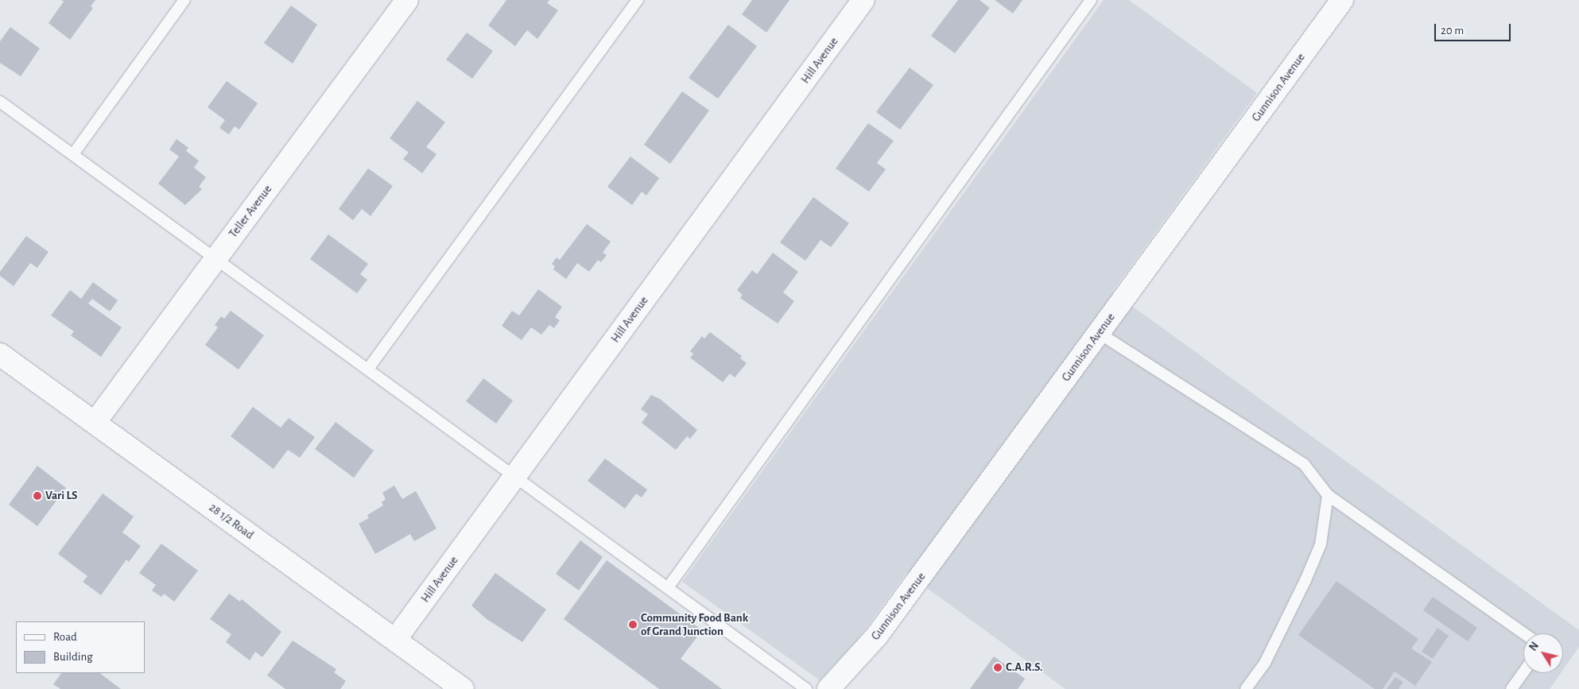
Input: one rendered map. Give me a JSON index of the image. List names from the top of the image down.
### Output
{
  "streets": {
    "street": [
      "Hill Avenue",
      "Gunnison Avenue",
      "Teller Avenue",
      "28 1/2 Road"
    ]
  },
  "crossings": [
    ["Hill Avenue", "28 1/2 Road"],
    ["Teller Avenue", "28 1/2 Road"]
  ],
  "places": ["Vari LS", "Community Food Bank of Grand Junction", "C.A.R.S."],
  "legend": ["Road", "Building"],
  "scale_bar": "20 m",
  "north": "top left"
}
